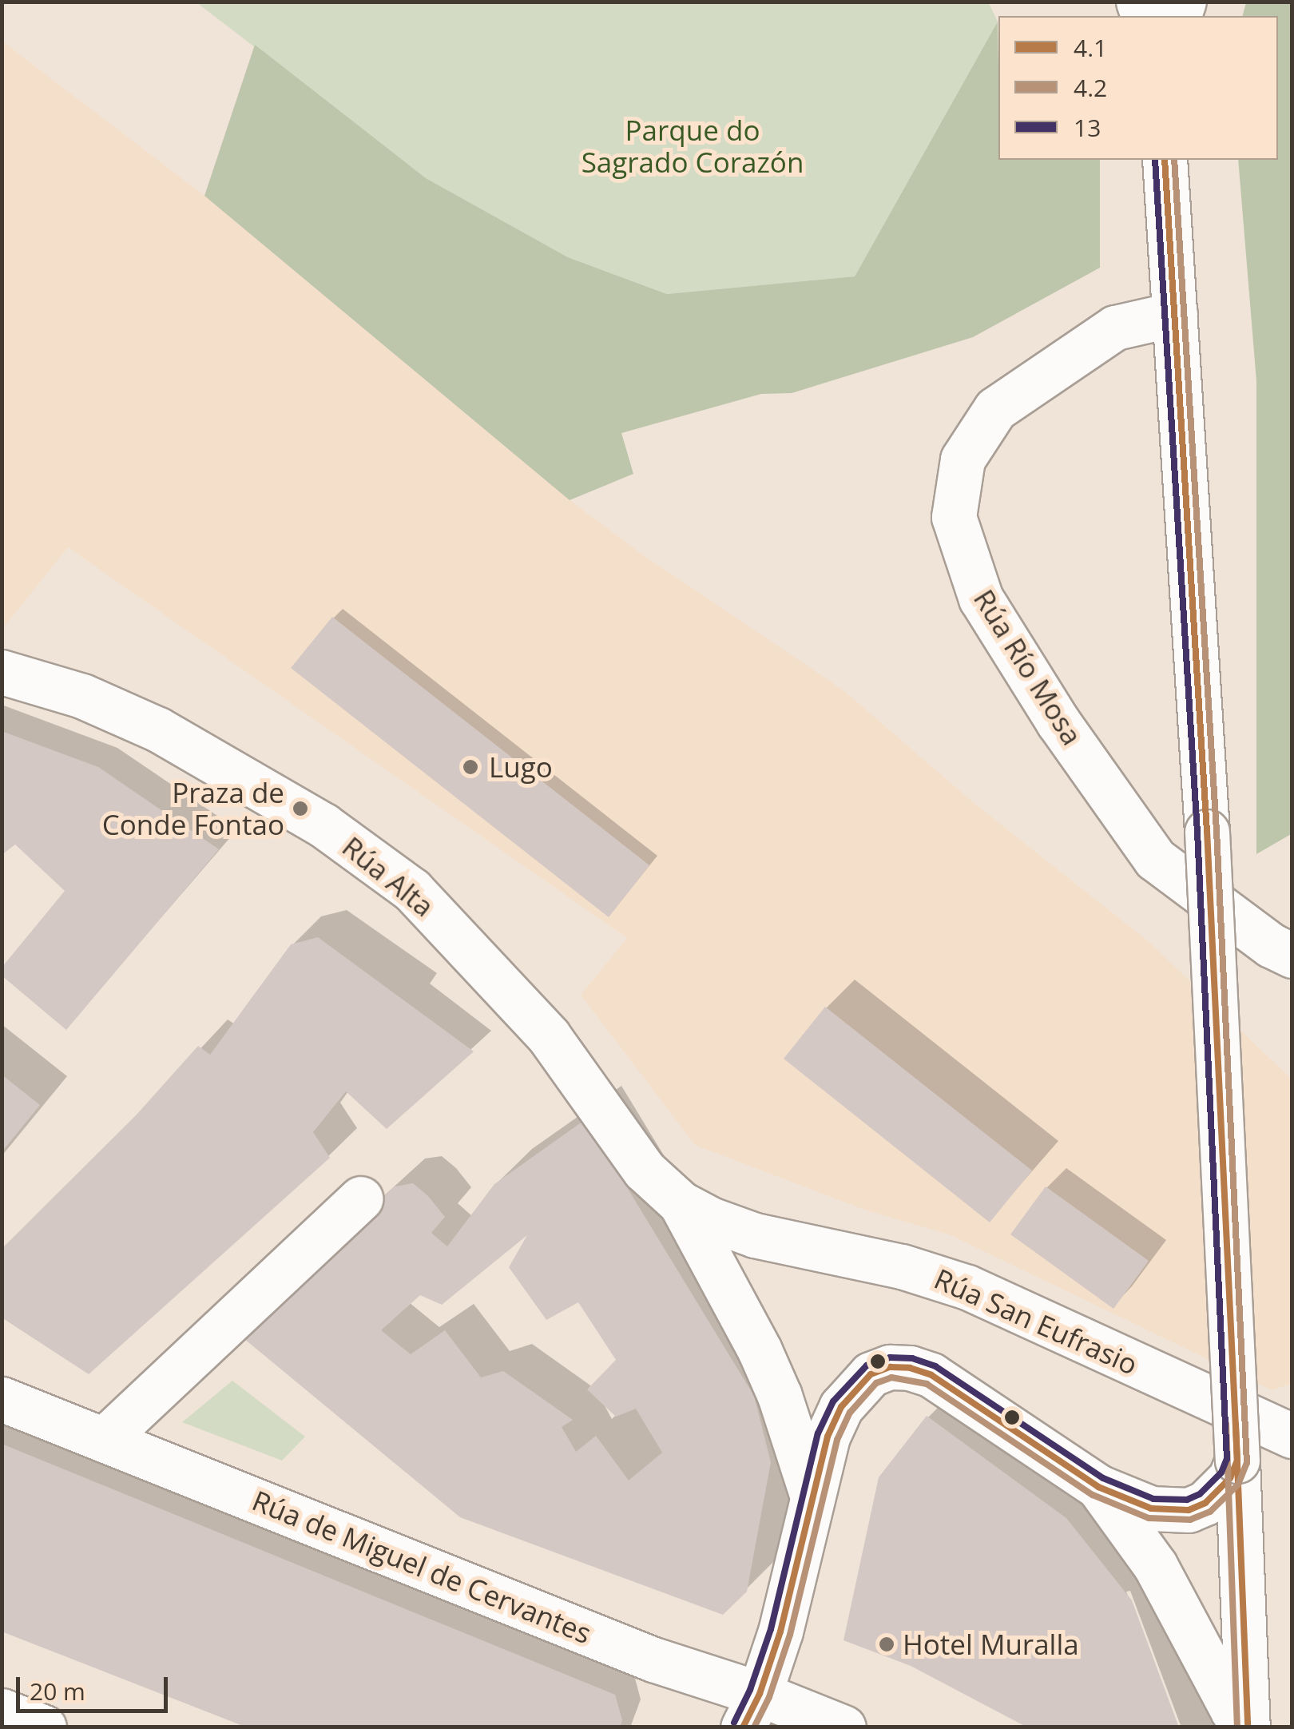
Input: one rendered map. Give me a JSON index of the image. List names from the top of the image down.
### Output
{
  "streets": {
    "street": [
      "Rúa Río Mosa",
      "Rúa Alta",
      "Rúa San Eufrasio",
      "Rúa de Miguel de Cervantes"
    ]
  },
  "crossings": [
    ["Rúa Alta", "Rúa San Eufrasio"]
  ],
  "parks": ["Parque do Sagrado Corazón"],
  "places": ["Lugo", "Praza de Conde Fontao", "Hotel Muralla"],
  "lines": ["transit line 4.1", "transit line 4.2", "transit line 13"],
  "legend": ["4.1", "4.2", "13"],
  "scale_bar": "20 m"
}
